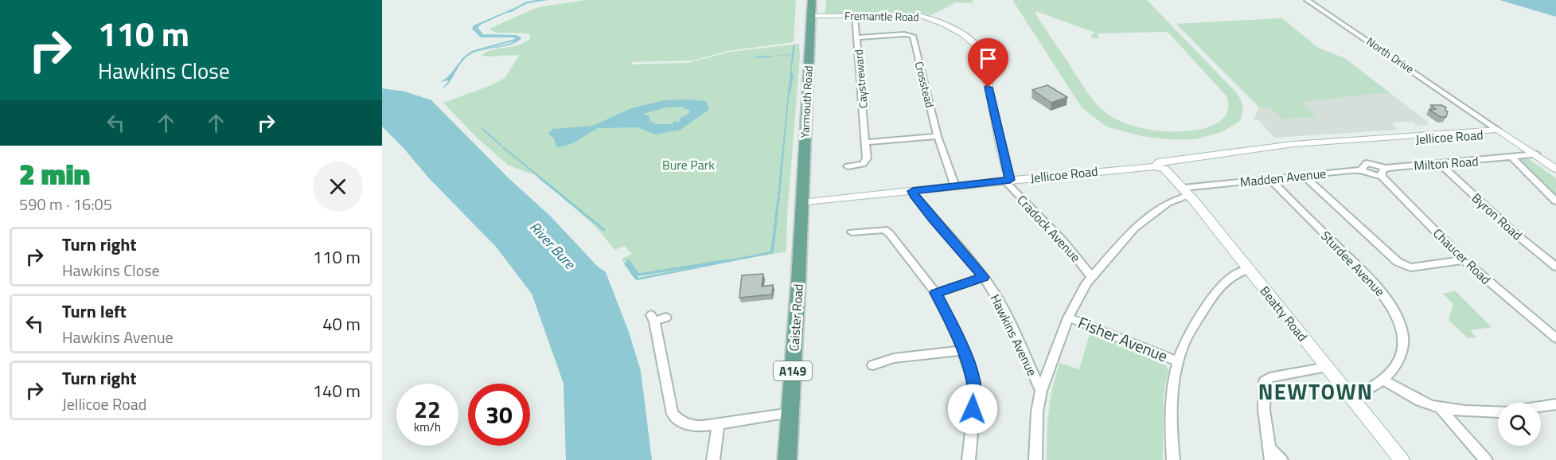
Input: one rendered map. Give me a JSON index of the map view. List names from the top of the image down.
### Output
{
  "streets": {
    "main road": ["Yarmouth Road", "Caister Road", "A149"],
    "street": [
      "Fremantle Road",
      "North Drive",
      "Caystreward",
      "Crosstead",
      "Jellicoe Road",
      "Milton Road",
      "Madden Avenue",
      "Byron Road",
      "Cradock Avenue",
      "Chaucer Road",
      "Sturdee Avenue",
      "Beatty Road",
      "Hawkins Avenue",
      "Fisher Avenue"
    ]
  },
  "crossings": [
    ["Fremantle Road", "Caystreward"],
    ["Fremantle Road", "Yarmouth Road"],
    ["Fremantle Road", "Jellicoe Road"],
    ["Fremantle Road", "Cradock Avenue"],
    ["North Drive", "Jellicoe Road"],
    ["North Drive", "Milton Road"],
    ["Caystreward", "Crosstead"],
    ["Crosstead", "Jellicoe Road"],
    ["Yarmouth Road", "Jellicoe Road"],
    ["Yarmouth Road", "Caister Road"],
    ["Jellicoe Road", "Cradock Avenue"],
    ["Jellicoe Road", "Beatty Road"],
    ["Jellicoe Road", "Caister Road"],
    ["Jellicoe Road", "Hawkins Avenue"],
    ["Milton Road", "Madden Avenue"],
    ["Milton Road", "Byron Road"],
    ["Milton Road", "Chaucer Road"],
    ["Madden Avenue", "Cradock Avenue"],
    ["Madden Avenue", "Chaucer Road"],
    ["Madden Avenue", "Sturdee Avenue"],
    ["Madden Avenue", "Beatty Road"],
    ["Madden Avenue", "Hawkins Avenue"],
    ["Madden Avenue", "Fisher Avenue"],
    ["Sturdee Avenue", "Beatty Road"]
  ],
  "districts": ["NEWTOWN"],
  "water": ["River Bure"],
  "parks": ["Bure Park"],
  "page": {
    "turn": ["110 m", "Hawkins Close"],
    "heading": ["2 min", "590 m · 16:05"],
    "list": [
      {
        "name": "Turn right",
        "note": "Hawkins Close",
        "value": "110 m"
      },
      {
        "name": "Turn left",
        "note": "Hawkins Avenue",
        "value": "40 m"
      },
      {
        "name": "Turn right",
        "note": "Jellicoe Road",
        "value": "140 m"
      }
    ],
    "speed": "22 km/h",
    "limit": "30"
  }
}
